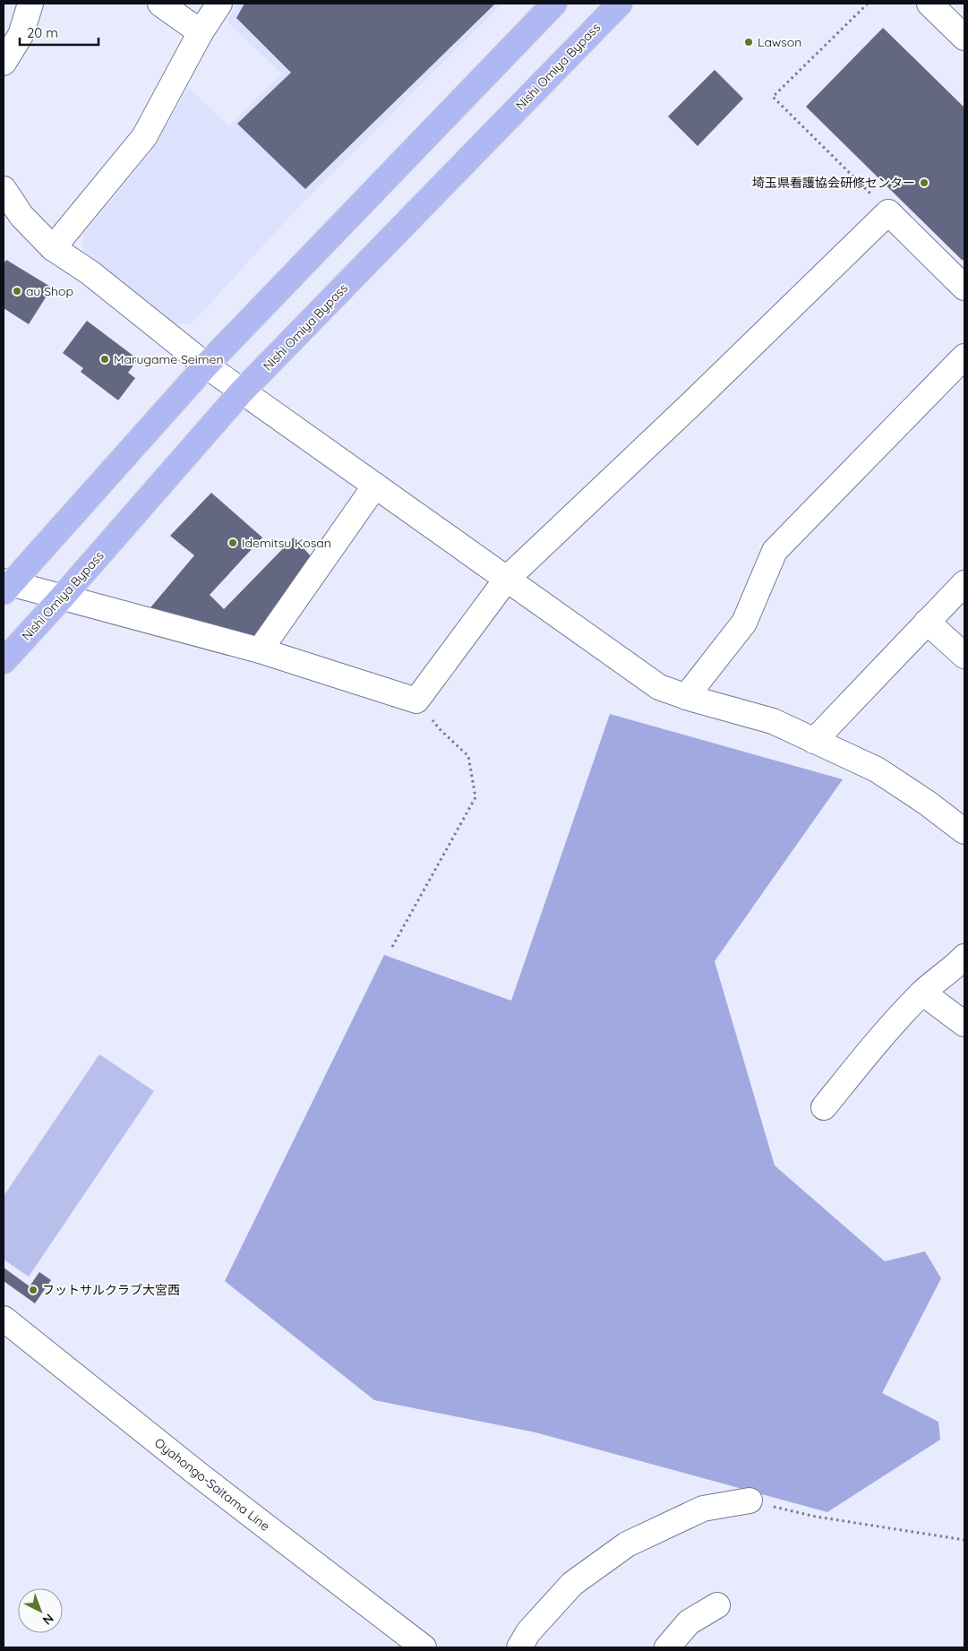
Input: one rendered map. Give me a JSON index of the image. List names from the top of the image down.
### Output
{
  "streets": {
    "highway": ["Nishi Omiya Bypass"],
    "street": ["Oyahongo-Saitama Line"]
  },
  "places": [
    "Lawson",
    "埼玉県看護協会研修センター",
    "au Shop",
    "Marugame Seimen",
    "Idemitsu Kosan",
    "フットサルクラブ大宮西"
  ],
  "scale_bar": "20 m",
  "north": "bottom right"
}
